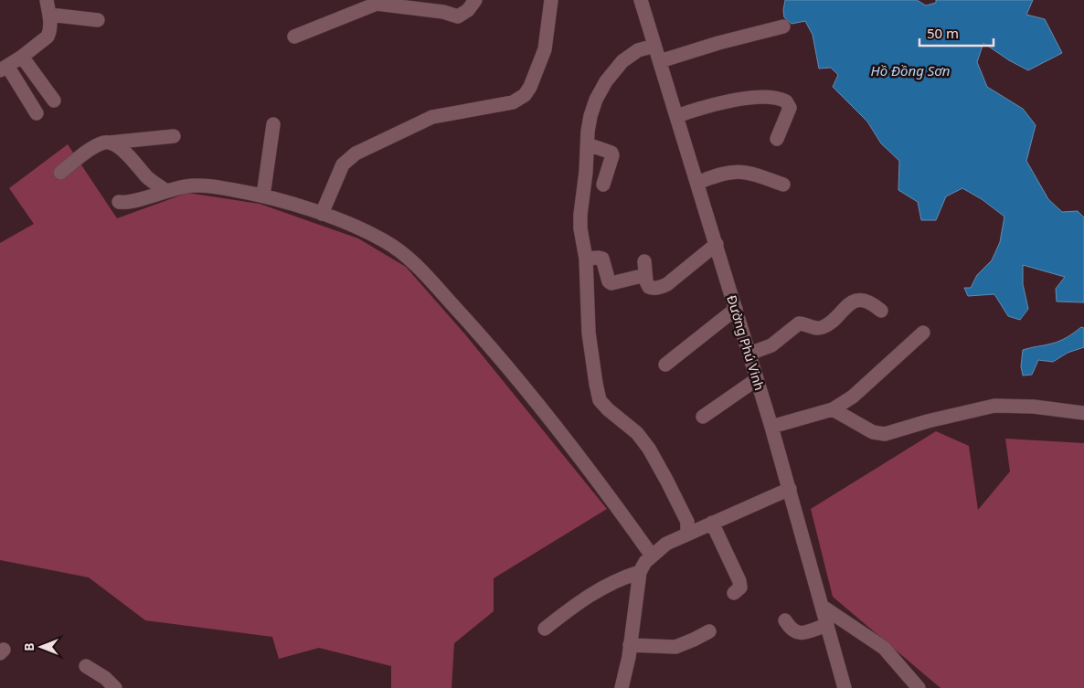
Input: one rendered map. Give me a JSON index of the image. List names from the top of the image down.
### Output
{
  "streets": {
    "street": ["Đường Phú Vinh"]
  },
  "water": ["Hồ Đồng Sơn"],
  "scale_bar": "50 m",
  "north": "left"
}
